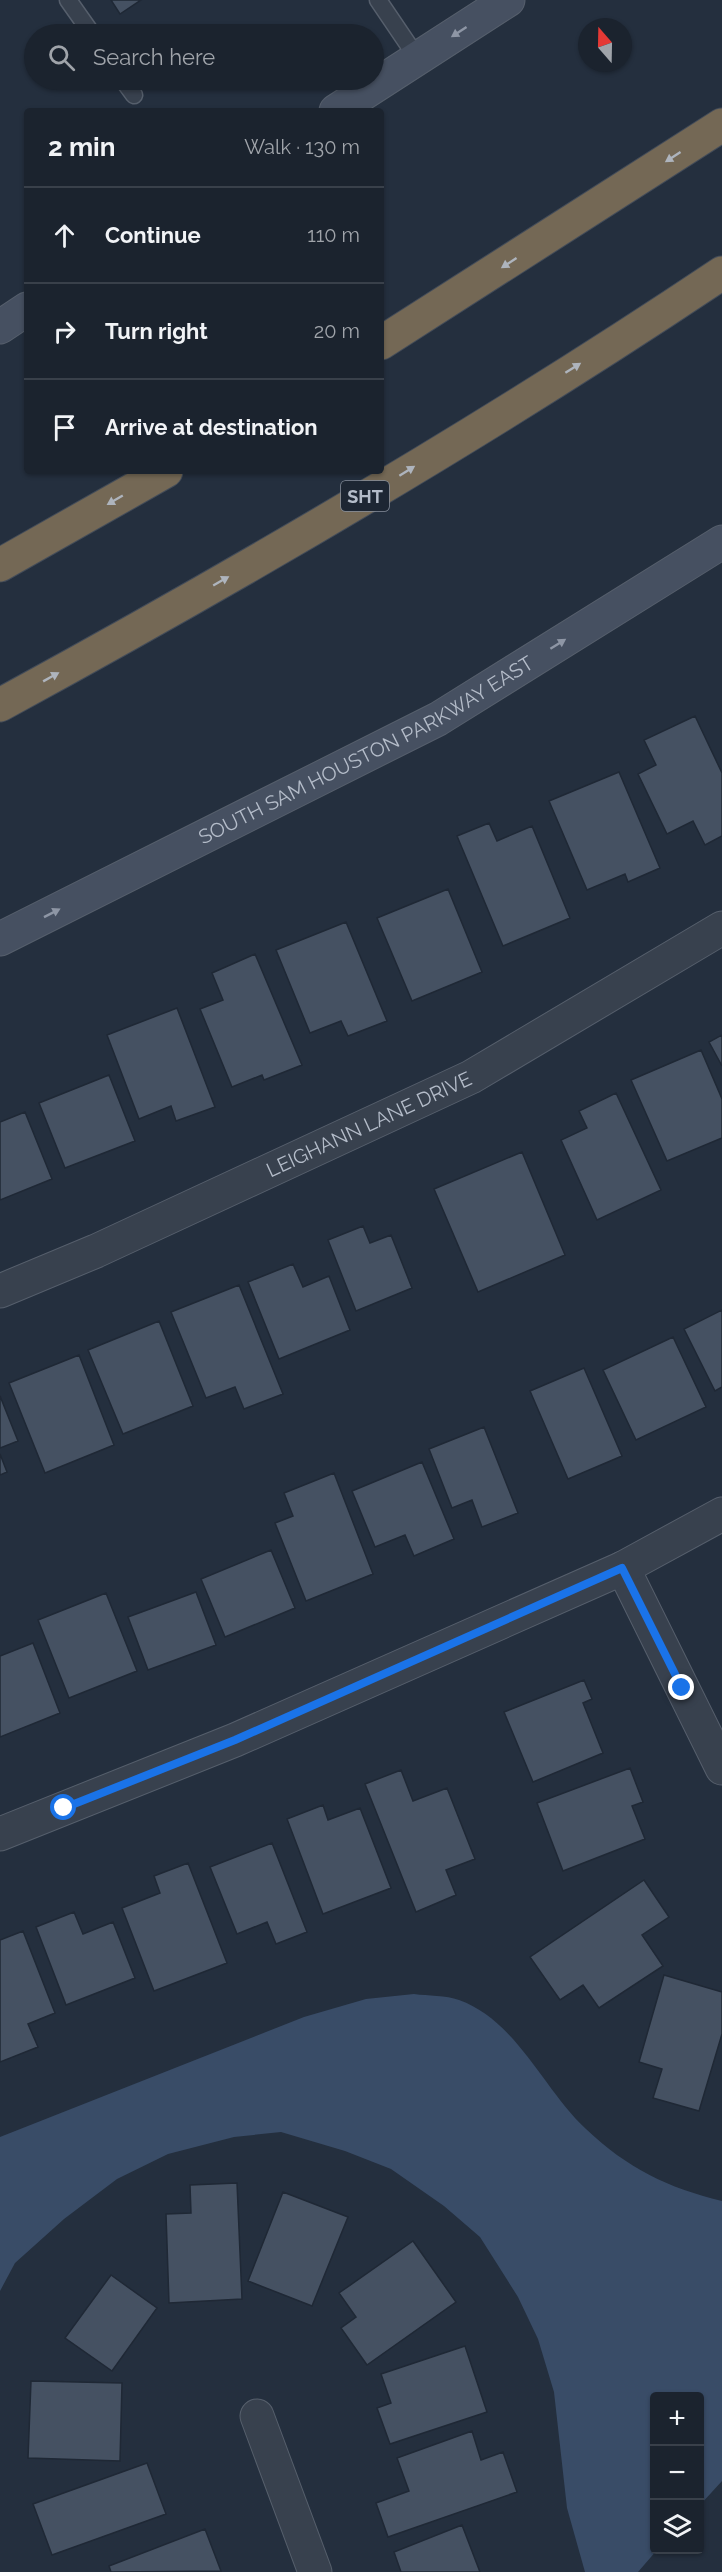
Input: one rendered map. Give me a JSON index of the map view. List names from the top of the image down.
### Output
{
  "streets": {
    "highway": ["SHT"],
    "main road": ["SOUTH SAM HOUSTON PARKWAY EAST"],
    "street": ["LEIGHANN LANE DRIVE"]
  },
  "one_way": ["SOUTH SAM HOUSTON PARKWAY EAST"],
  "north": "top",
  "page": {
    "search": "Search here",
    "heading": ["2 min", "Walk · 130 m"],
    "list": [
      ["Continue", "110 m"],
      ["Turn right", "20 m"],
      "Arrive at destination"
    ],
    "map_buttons": ["+", "−"]
  }
}
